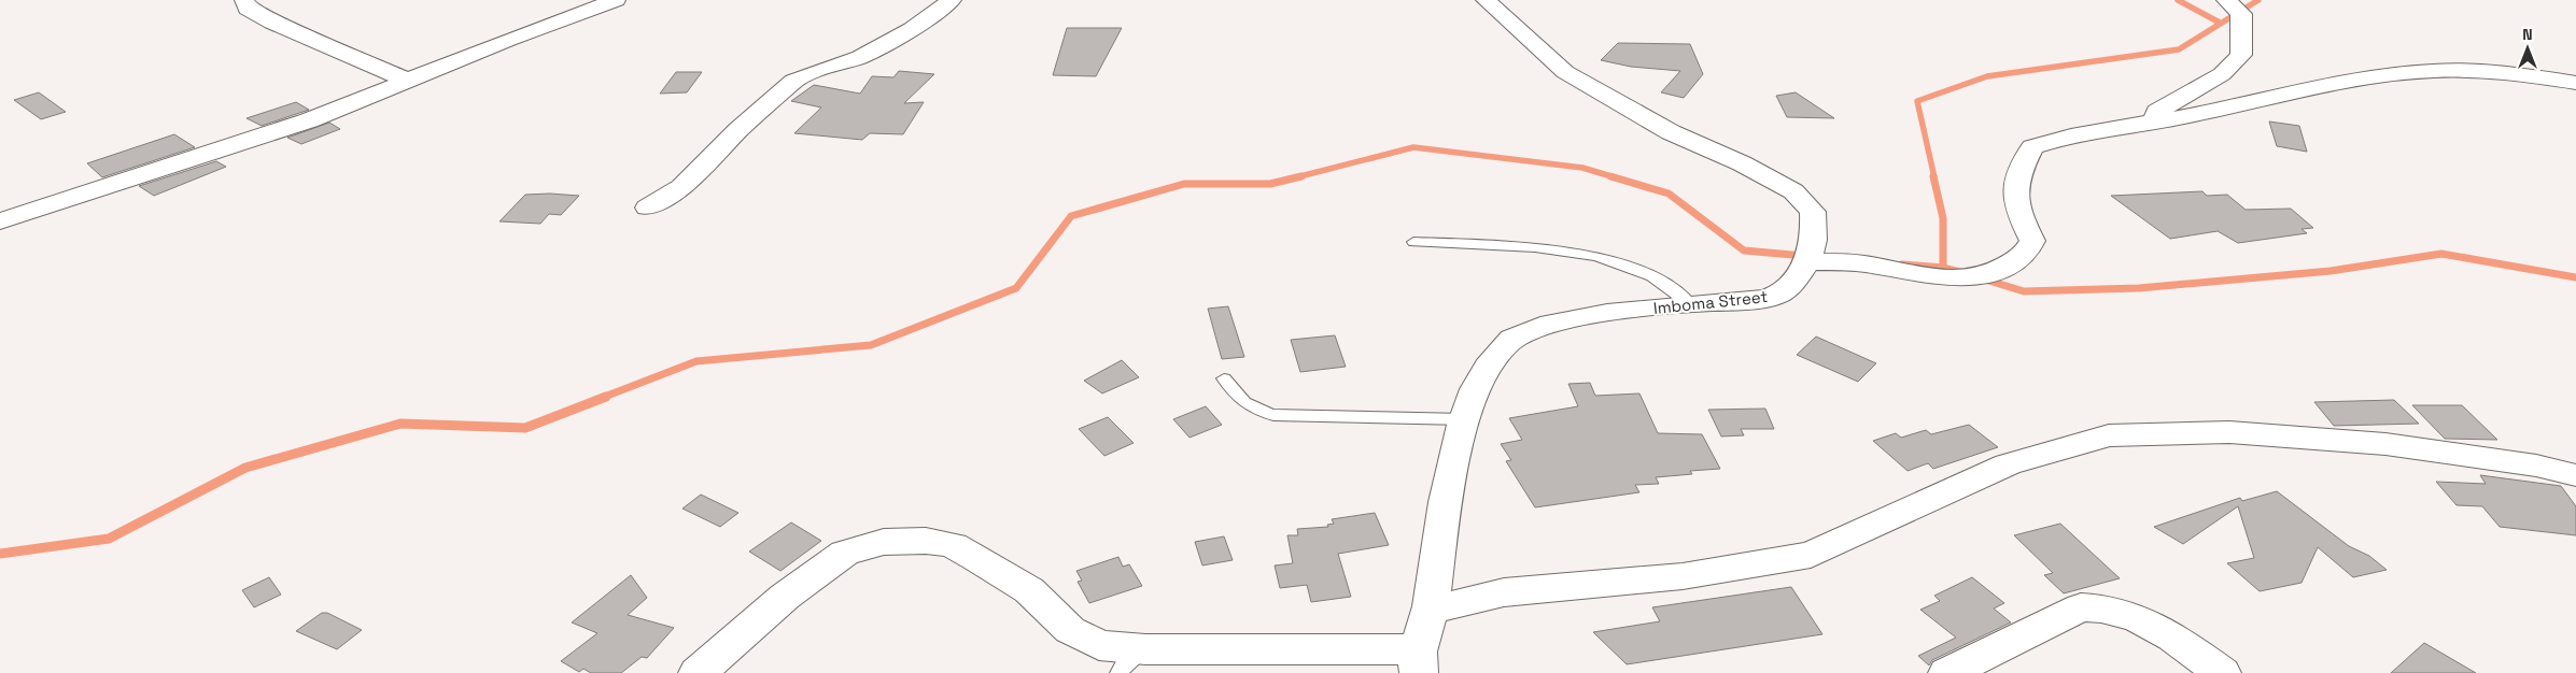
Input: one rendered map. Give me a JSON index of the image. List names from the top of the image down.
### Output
{
  "streets": {
    "street": ["Imboma Street"]
  },
  "north": "top"
}
